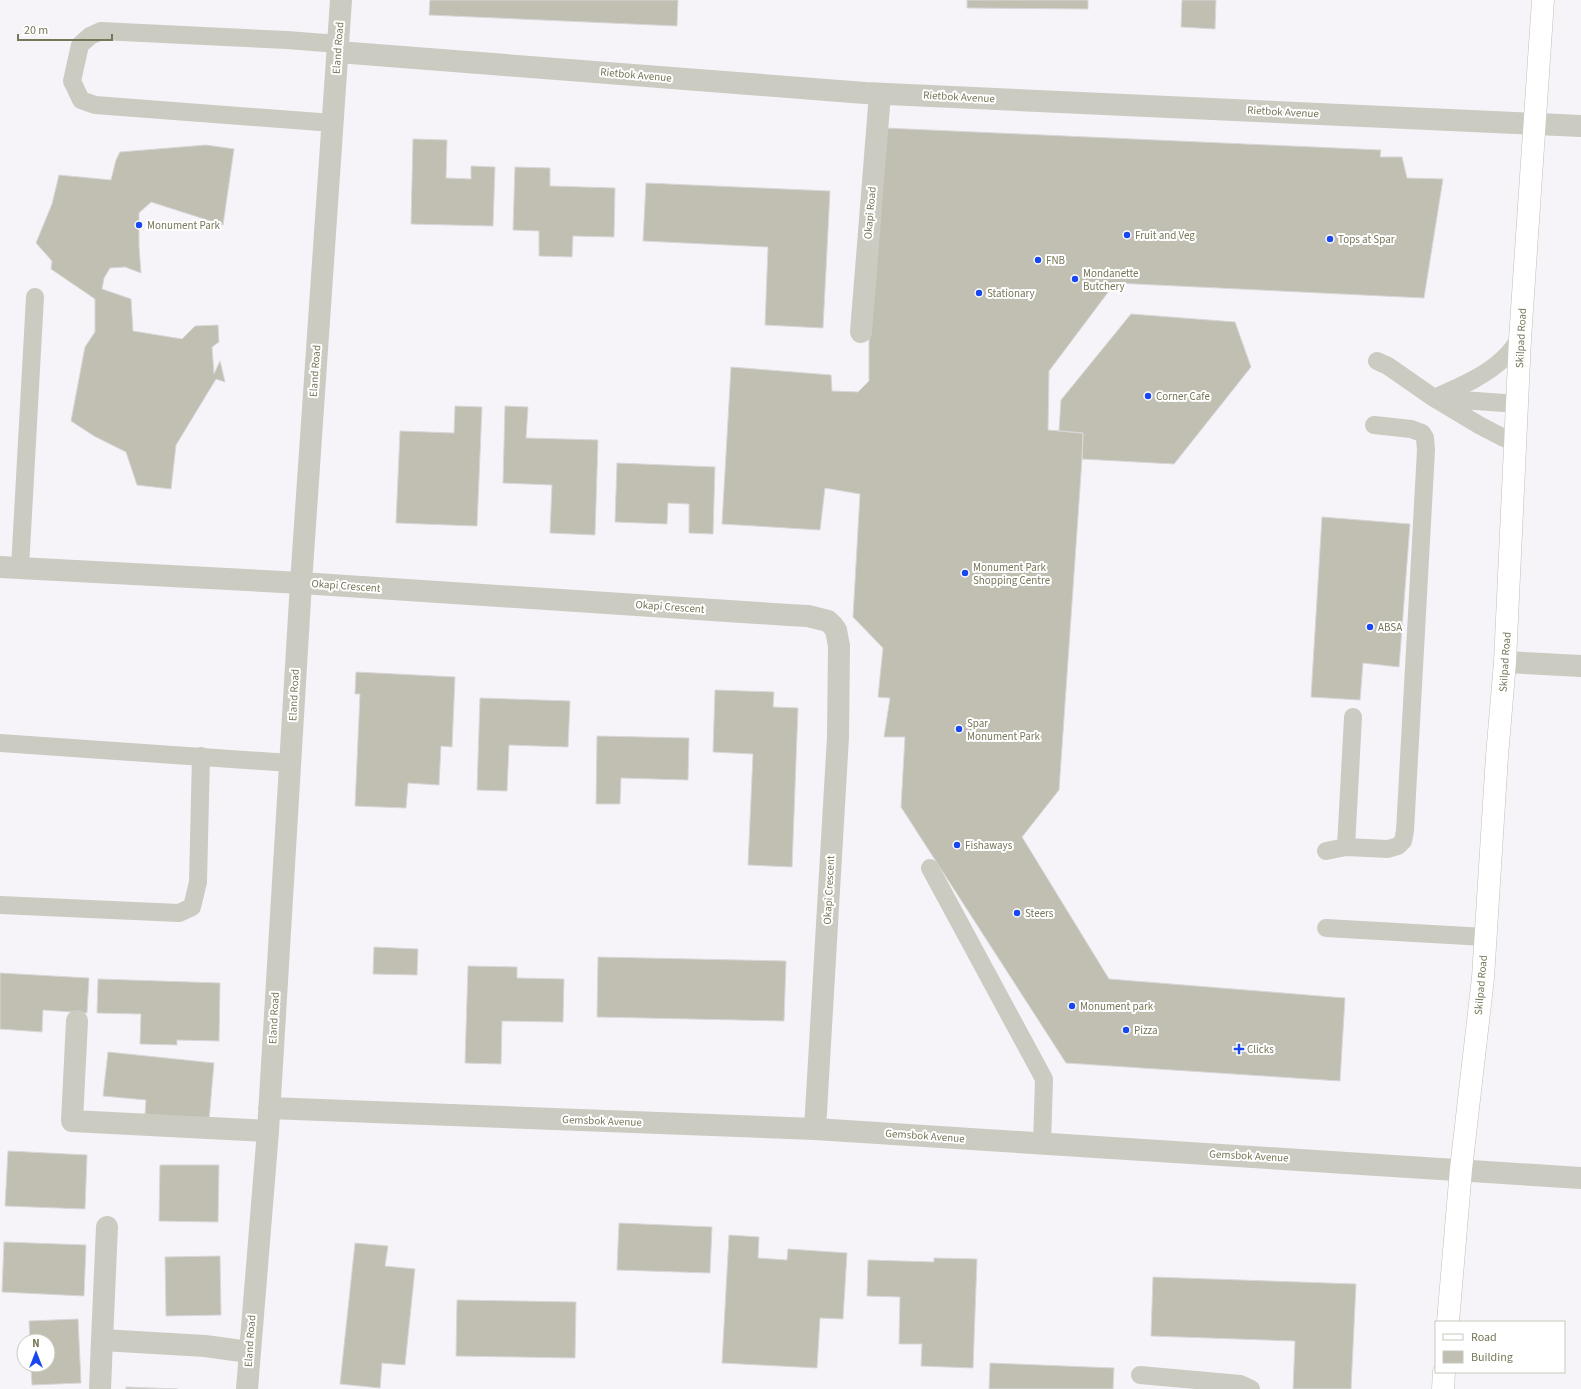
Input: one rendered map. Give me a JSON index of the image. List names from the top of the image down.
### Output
{
  "streets": {
    "street": [
      "Eland Road",
      "Rietbok Avenue",
      "Okapi Road",
      "Skilpad Road",
      "Okapi Crescent",
      "Gemsbok Avenue"
    ]
  },
  "crossings": [
    ["Eland Road", "Rietbok Avenue"],
    ["Eland Road", "Okapi Crescent"],
    ["Eland Road", "Gemsbok Avenue"],
    ["Rietbok Avenue", "Okapi Road"],
    ["Rietbok Avenue", "Skilpad Road"],
    ["Skilpad Road", "Gemsbok Avenue"],
    ["Okapi Crescent", "Gemsbok Avenue"]
  ],
  "places": {
    "other": [
      "Monument Park",
      "Fruit and Veg",
      "Tops at Spar",
      "FNB",
      "Mondanette Butchery",
      "Stationary",
      "Corner Cafe",
      "Monument Park Shopping Centre",
      "ABSA",
      "Spar Monument Park",
      "Fishaways",
      "Steers",
      "Monument park",
      "Pizza"
    ],
    "health": ["Clicks"]
  },
  "legend": ["Road", "Building"],
  "scale_bar": "20 m",
  "north": "top"
}
